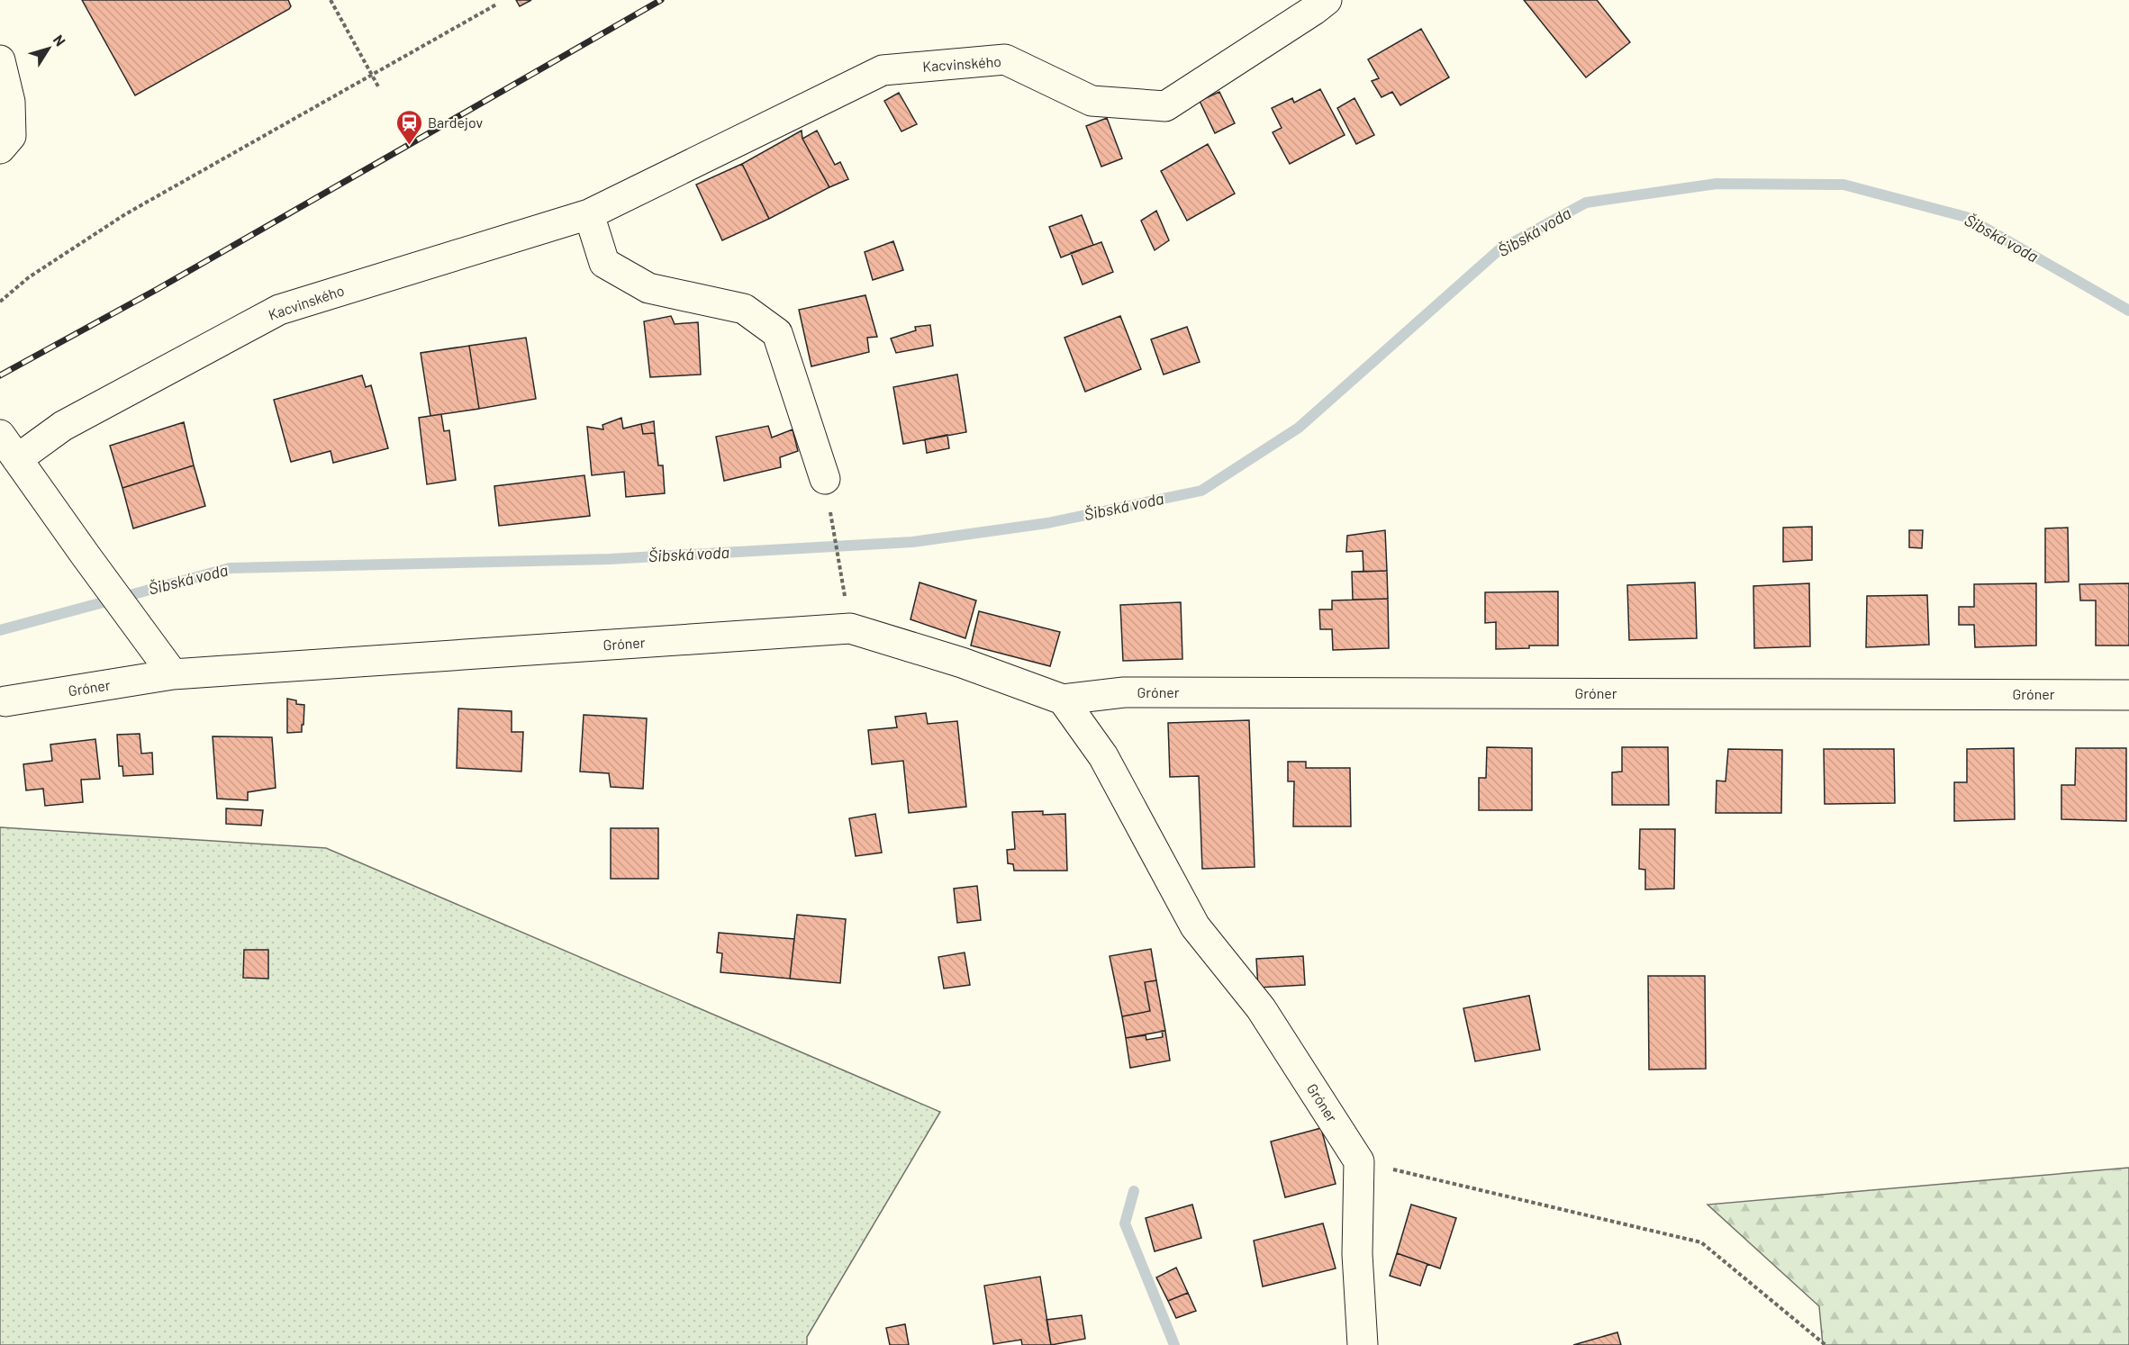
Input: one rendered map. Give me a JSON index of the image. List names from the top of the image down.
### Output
{
  "streets": {
    "street": ["Kacvinského", "Gróner"]
  },
  "water": ["Šibská voda"],
  "places": {
    "station": ["Bardejov"]
  },
  "north": "top right"
}
